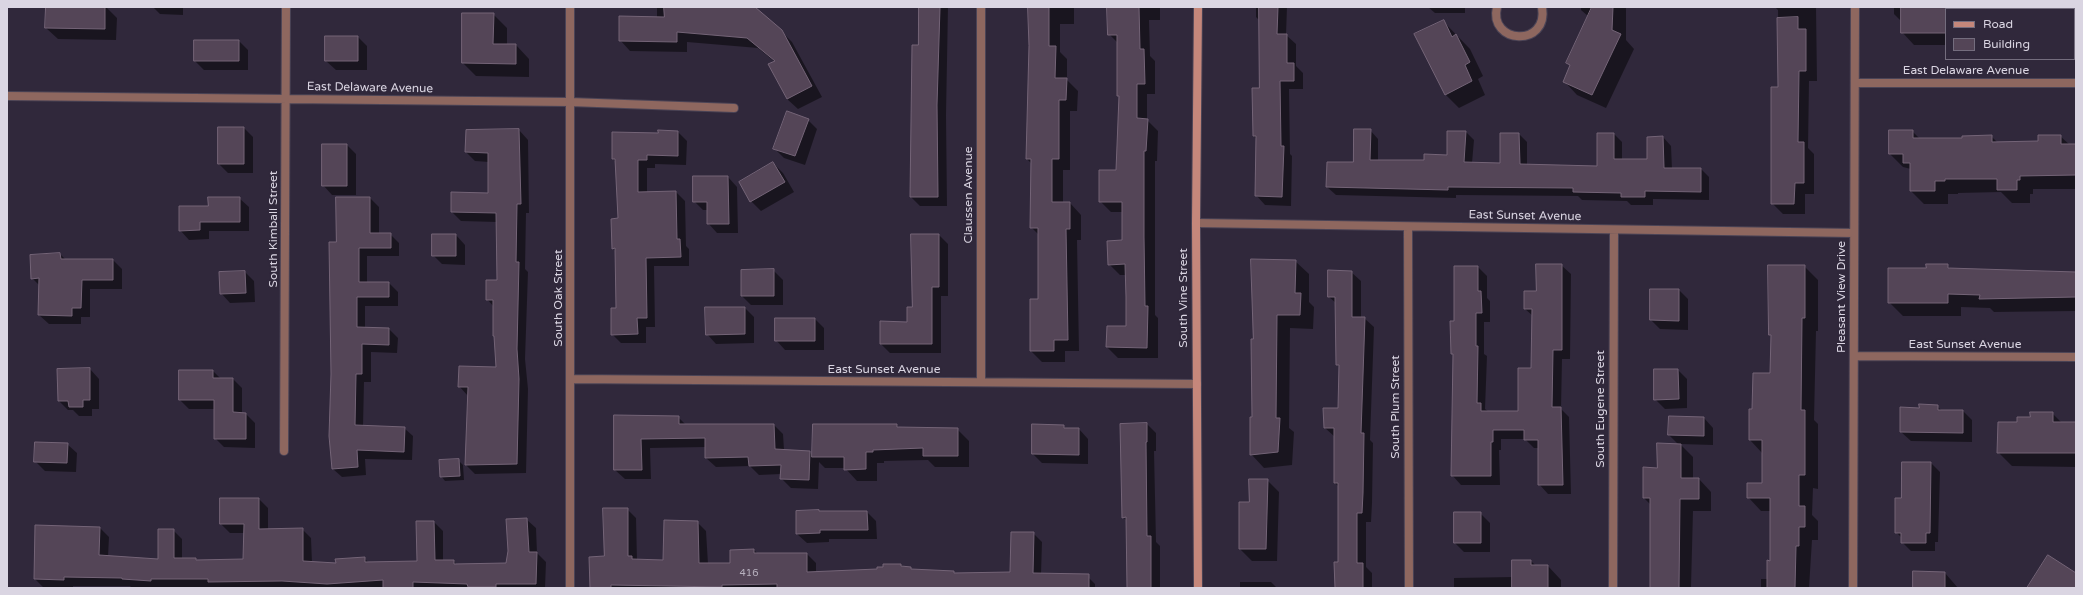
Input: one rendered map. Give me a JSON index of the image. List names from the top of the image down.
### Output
{
  "streets": {
    "street": [
      "East Delaware Avenue",
      "Claussen Avenue",
      "East Sunset Avenue",
      "South Kimball Street",
      "Pleasant View Drive",
      "South Oak Street",
      "South Vine Street",
      "South Plum Street",
      "South Eugene Street"
    ]
  },
  "crossings": [
    ["East Delaware Avenue", "South Kimball Street"],
    ["East Delaware Avenue", "Pleasant View Drive"],
    ["East Delaware Avenue", "South Oak Street"],
    ["Claussen Avenue", "East Sunset Avenue"],
    ["East Sunset Avenue", "Pleasant View Drive"],
    ["East Sunset Avenue", "South Oak Street"],
    ["East Sunset Avenue", "South Vine Street"],
    ["East Sunset Avenue", "South Plum Street"],
    ["East Sunset Avenue", "South Eugene Street"]
  ],
  "house_numbers": ["416"],
  "legend": ["Road", "Building"]
}
